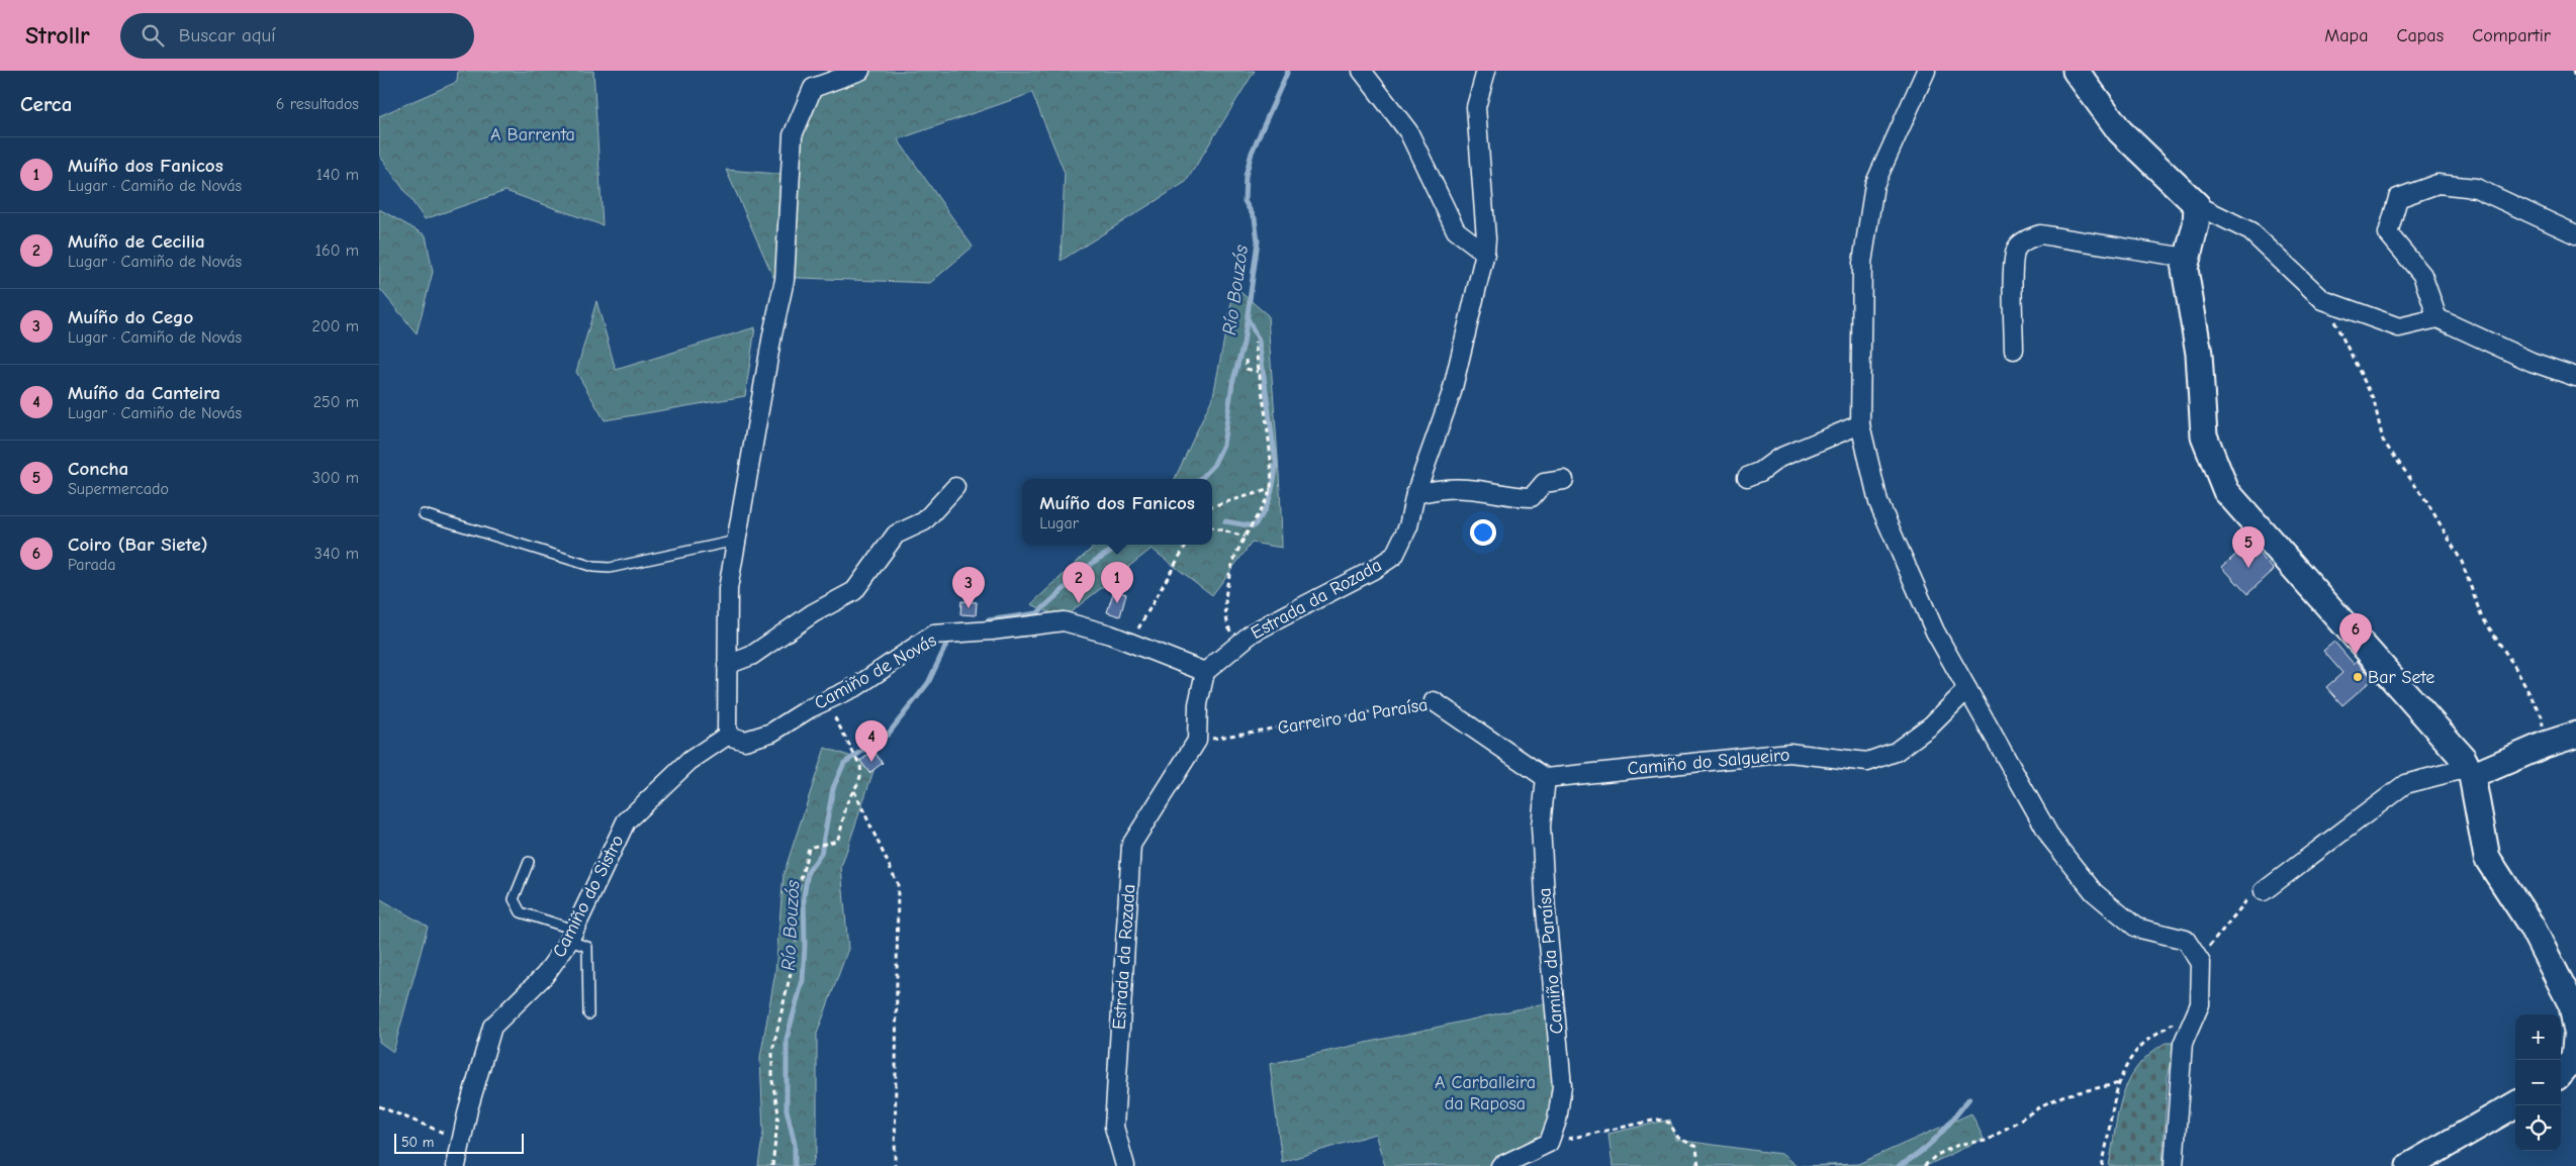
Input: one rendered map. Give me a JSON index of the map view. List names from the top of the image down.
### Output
{
  "streets": {
    "street": [
      "Estrada da Rozada",
      "Camiño de Novás",
      "Carreiro da Paraísa",
      "Camiño do Salgueiro",
      "Camiño do Sistro",
      "Camiño da Paraísa"
    ]
  },
  "crossings": [
    ["Estrada da Rozada", "Camiño de Novás"],
    ["Estrada da Rozada", "Carreiro da Paraísa"],
    ["Camiño de Novás", "Camiño do Sistro"],
    ["Carreiro da Paraísa", "Camiño do Salgueiro"],
    ["Carreiro da Paraísa", "Camiño da Paraísa"],
    ["Camiño do Salgueiro", "Camiño da Paraísa"]
  ],
  "water": ["Río Bouzós"],
  "parks": ["A Barrenta", "A Carballeira da Raposa"],
  "places": ["Bar Sete"],
  "scale_bar": "50 m",
  "page": {
    "header": "Strollr",
    "search": "Buscar aquí",
    "nav": ["Mapa", "Capas", "Compartir"],
    "heading": ["Cerca", "6 resultados"],
    "list": [
      {
        "mark": "1",
        "name": "Muíño dos Fanicos",
        "note": "Lugar · Camiño de Novás",
        "value": "140 m"
      },
      {
        "mark": "2",
        "name": "Muíño de Cecilia",
        "note": "Lugar · Camiño de Novás",
        "value": "160 m"
      },
      {
        "mark": "3",
        "name": "Muíño do Cego",
        "note": "Lugar · Camiño de Novás",
        "value": "200 m"
      },
      {
        "mark": "4",
        "name": "Muíño da Canteira",
        "note": "Lugar · Camiño de Novás",
        "value": "250 m"
      },
      {
        "mark": "5",
        "name": "Concha",
        "note": "Supermercado",
        "value": "300 m"
      },
      {
        "mark": "6",
        "name": "Coiro (Bar Siete)",
        "note": "Parada",
        "value": "340 m"
      }
    ],
    "popup": ["Muíño dos Fanicos", "Lugar"],
    "pins": [
      "5",
      "1",
      "2",
      "3",
      "6",
      "4"
    ],
    "map_buttons": ["+", "−"],
    "scale": "50 m"
  }
}
